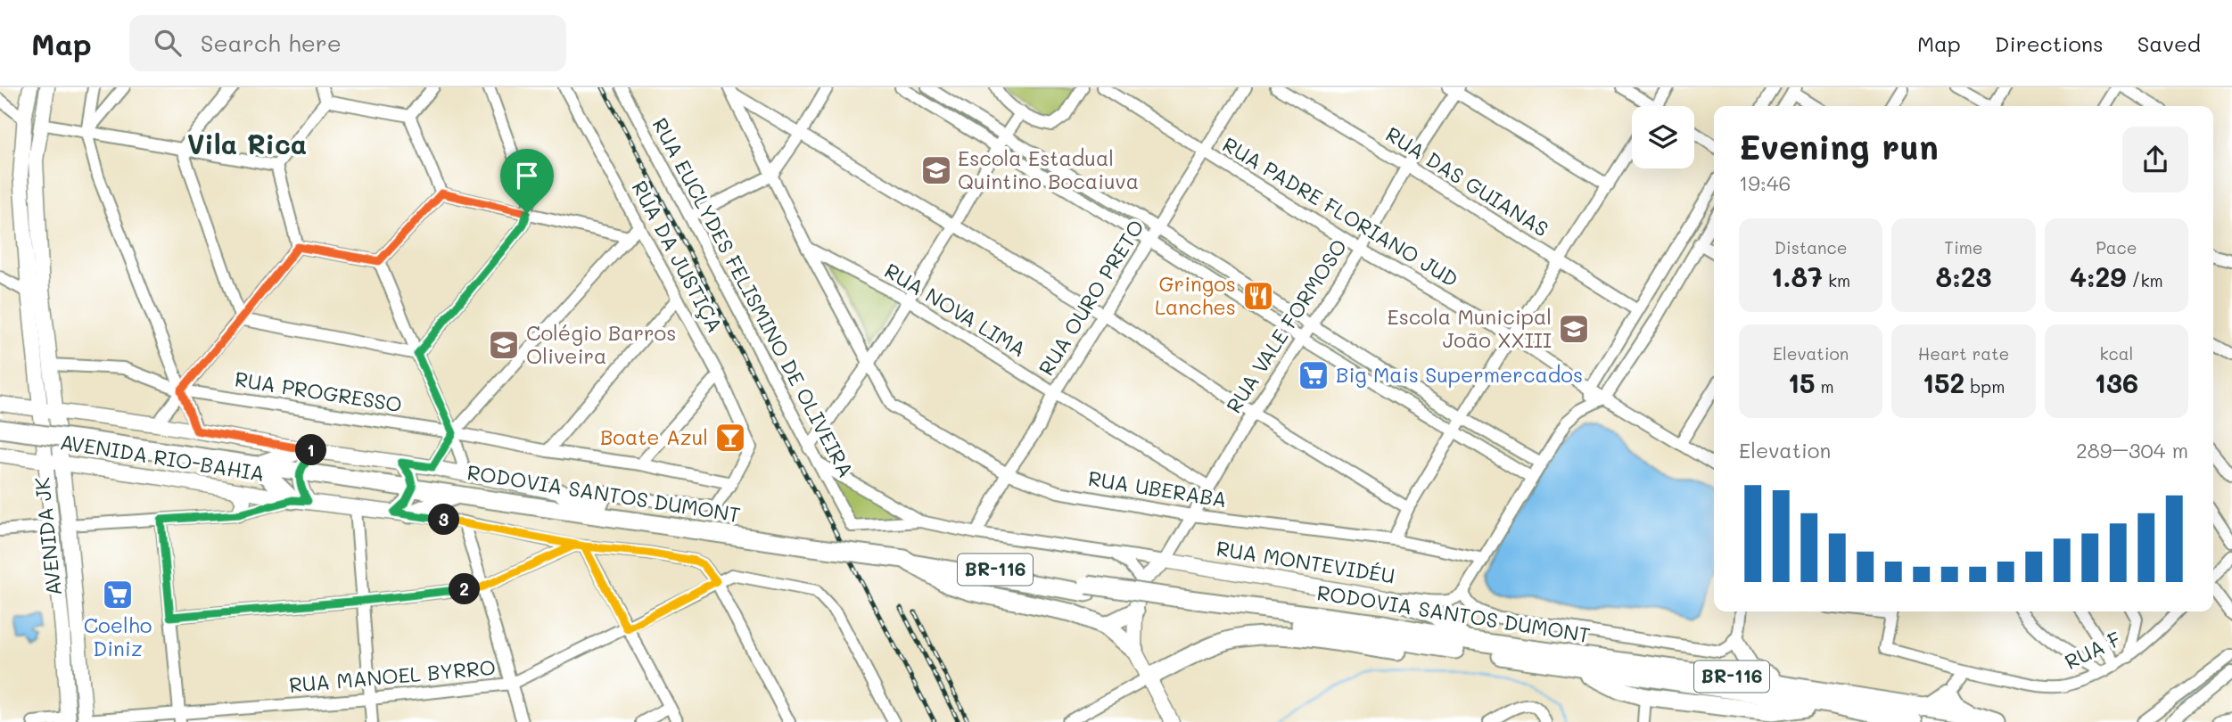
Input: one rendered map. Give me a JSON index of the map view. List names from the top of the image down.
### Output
{
  "streets": {
    "highway": ["RODOVIA SANTOS DUMONT", "BR-116"],
    "main road": [
      "RUA VALE FORMOSO",
      "AVENIDA RIO-BAHIA",
      "AVENIDA JK",
      "RUA MONTEVIDÉU"
    ],
    "street": [
      "RUA DAS GUIANAS",
      "RUA PADRE FLORIANO JUD",
      "RUA DA JUSTIÇA",
      "RUA EUCLYDES FELISMINO DE OLIVEIRA",
      "RUA OURO PRETO",
      "RUA NOVA LIMA",
      "RUA PROGRESSO",
      "RUA UBERABA",
      "RUA F",
      "RUA MANOEL BYRRO"
    ]
  },
  "crossings": [
    ["RUA DAS GUIANAS", "RUA VALE FORMOSO"],
    ["RUA PADRE FLORIANO JUD", "RUA OURO PRETO"],
    ["RUA PADRE FLORIANO JUD", "RUA VALE FORMOSO"],
    ["RUA DA JUSTIÇA", "RUA PROGRESSO"],
    ["RUA DA JUSTIÇA", "AVENIDA RIO-BAHIA"],
    ["RUA EUCLYDES FELISMINO DE OLIVEIRA", "RUA MONTEVIDÉU"],
    ["RUA OURO PRETO", "RUA NOVA LIMA"],
    ["RUA OURO PRETO", "RUA UBERABA"],
    ["RUA OURO PRETO", "RUA MONTEVIDÉU"],
    ["RUA NOVA LIMA", "RUA VALE FORMOSO"],
    ["RUA NOVA LIMA", "RUA UBERABA"],
    ["RUA VALE FORMOSO", "RUA UBERABA"],
    ["RUA VALE FORMOSO", "RUA MONTEVIDÉU"],
    ["RUA PROGRESSO", "AVENIDA RIO-BAHIA"],
    ["RUA PROGRESSO", "AVENIDA JK"],
    ["AVENIDA RIO-BAHIA", "AVENIDA JK"],
    ["AVENIDA RIO-BAHIA", "RUA MANOEL BYRRO"],
    ["AVENIDA JK", "RUA MANOEL BYRRO"]
  ],
  "districts": ["Vila Rica"],
  "places": {
    "school or university": ["Escola Estadual Quintino Bocaiuva", "Escola Municipal João XXIII", "Colégio Barros Oliveira"],
    "restaurant": ["Gringos Lanches"],
    "supermarket": ["Big Mais Supermercados", "Coelho Diniz"],
    "bar": ["Boate Azul"]
  },
  "page": {
    "header": "Map",
    "search": "Search here",
    "nav": ["Map", "Directions", "Saved"],
    "heading": ["Evening run", "19:46"],
    "stats": [
      ["Distance", "1.87 km"],
      ["Time", "8:23"],
      ["Pace", "4:29 /km"],
      ["Elevation", "15 m"],
      ["Heart rate", "152 bpm"],
      ["kcal", "136"]
    ],
    "chart": ["Elevation", "289–304 m"],
    "pins": ["1", "3", "2"]
  }
}
